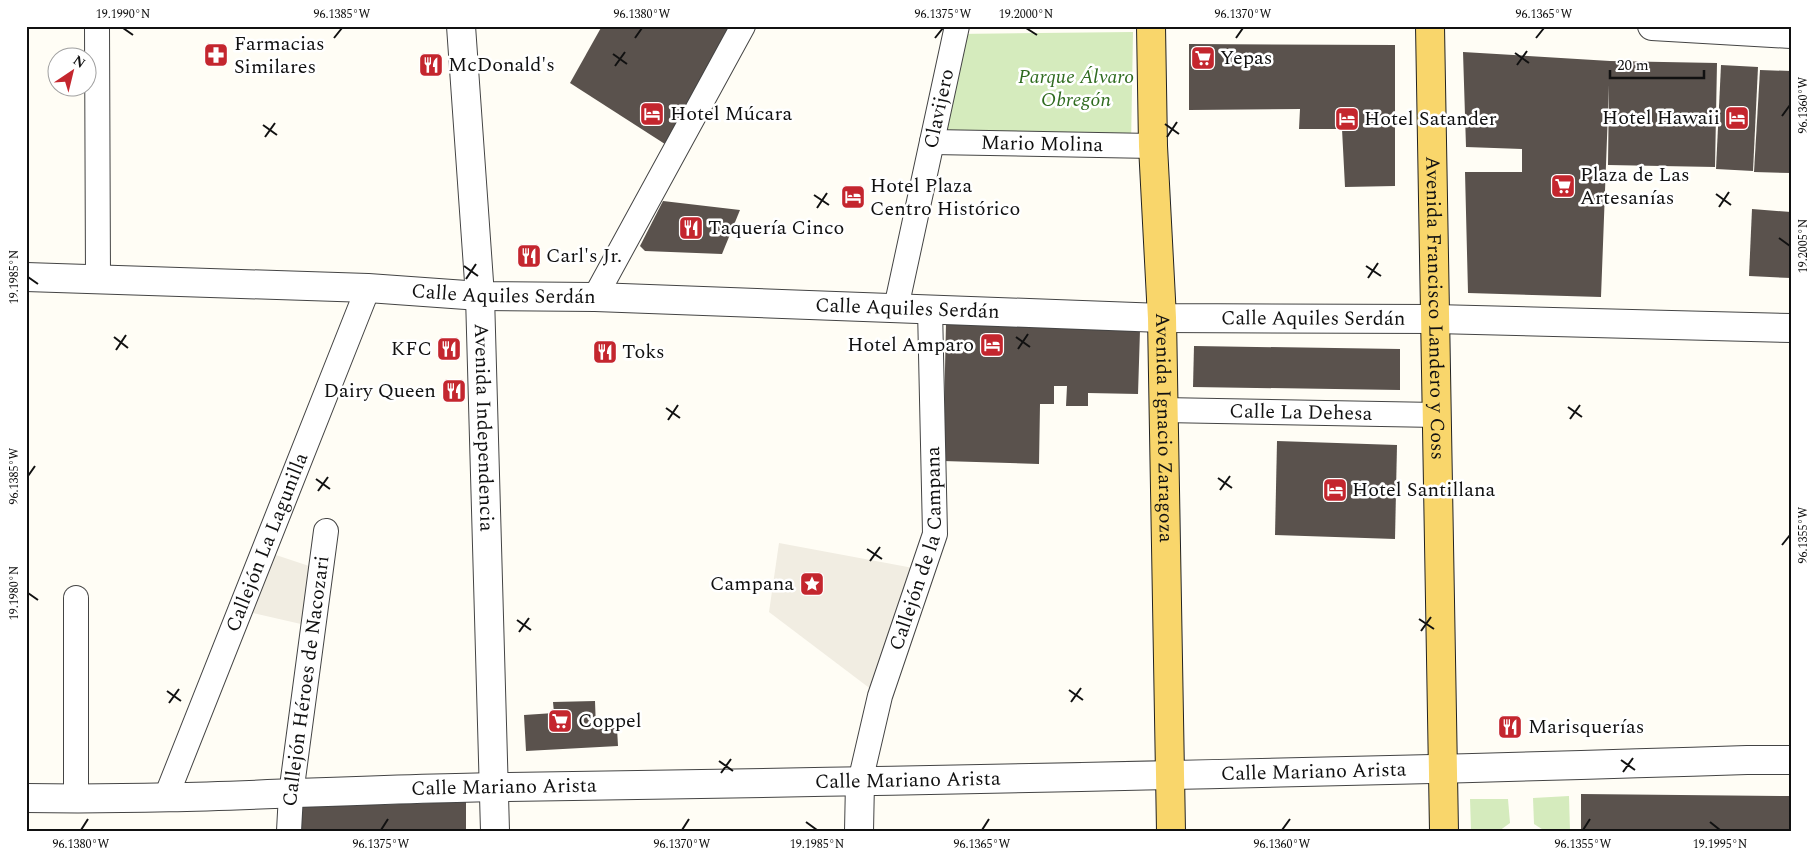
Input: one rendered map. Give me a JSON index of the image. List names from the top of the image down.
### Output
{
  "streets": {
    "main road": ["Avenida Francisco Landero y Coss", "Avenida Ignacio Zaragoza"],
    "street": [
      "Clavijero",
      "Mario Molina",
      "Calle Aquiles Serdán",
      "Calle La Dehesa",
      "Avenida Independencia",
      "Callejón La Lagunilla",
      "Callejón de la Campana",
      "Callejón Héroes de Nacozari",
      "Calle Mariano Arista"
    ]
  },
  "crossings": [
    ["Clavijero", "Mario Molina"],
    ["Clavijero", "Calle Aquiles Serdán"],
    ["Mario Molina", "Avenida Ignacio Zaragoza"],
    ["Calle Aquiles Serdán", "Avenida Francisco Landero y Coss"],
    ["Calle Aquiles Serdán", "Avenida Independencia"],
    ["Calle Aquiles Serdán", "Avenida Ignacio Zaragoza"],
    ["Calle Aquiles Serdán", "Callejón La Lagunilla"],
    ["Calle Aquiles Serdán", "Callejón de la Campana"],
    ["Avenida Francisco Landero y Coss", "Calle La Dehesa"],
    ["Avenida Francisco Landero y Coss", "Calle Mariano Arista"],
    ["Calle La Dehesa", "Avenida Ignacio Zaragoza"],
    ["Avenida Independencia", "Calle Mariano Arista"],
    ["Avenida Ignacio Zaragoza", "Calle Mariano Arista"],
    ["Callejón La Lagunilla", "Calle Mariano Arista"],
    ["Callejón de la Campana", "Calle Mariano Arista"],
    ["Callejón Héroes de Nacozari", "Calle Mariano Arista"]
  ],
  "parks": ["Parque Álvaro Obregón"],
  "places": {
    "pharmacy": ["Farmacias Similares"],
    "supermarket": ["Yepas", "Plaza de Las Artesanías", "Coppel"],
    "restaurant": [
      "McDonald's",
      "Taquería Cinco",
      "Carl's Jr.",
      "KFC",
      "Toks",
      "Dairy Queen",
      "Marisquerías"
    ],
    "hotel": [
      "Hotel Múcara",
      "Hotel Hawaii",
      "Hotel Satander",
      "Hotel Plaza Centro Histórico",
      "Hotel Amparo",
      "Hotel Santillana"
    ],
    "place": ["Campana"]
  },
  "scale_bar": "20 m",
  "north": "top right",
  "coordinates": [
    "19.1990°N",
    "96.1385°W",
    "96.1380°W",
    "96.1375°W",
    "19.2000°N",
    "96.1370°W",
    "96.1365°W",
    "96.1360°W",
    "19.2005°N",
    "19.1985°N",
    "96.1355°W",
    "19.1980°N",
    "19.1995°N"
  ]
}
